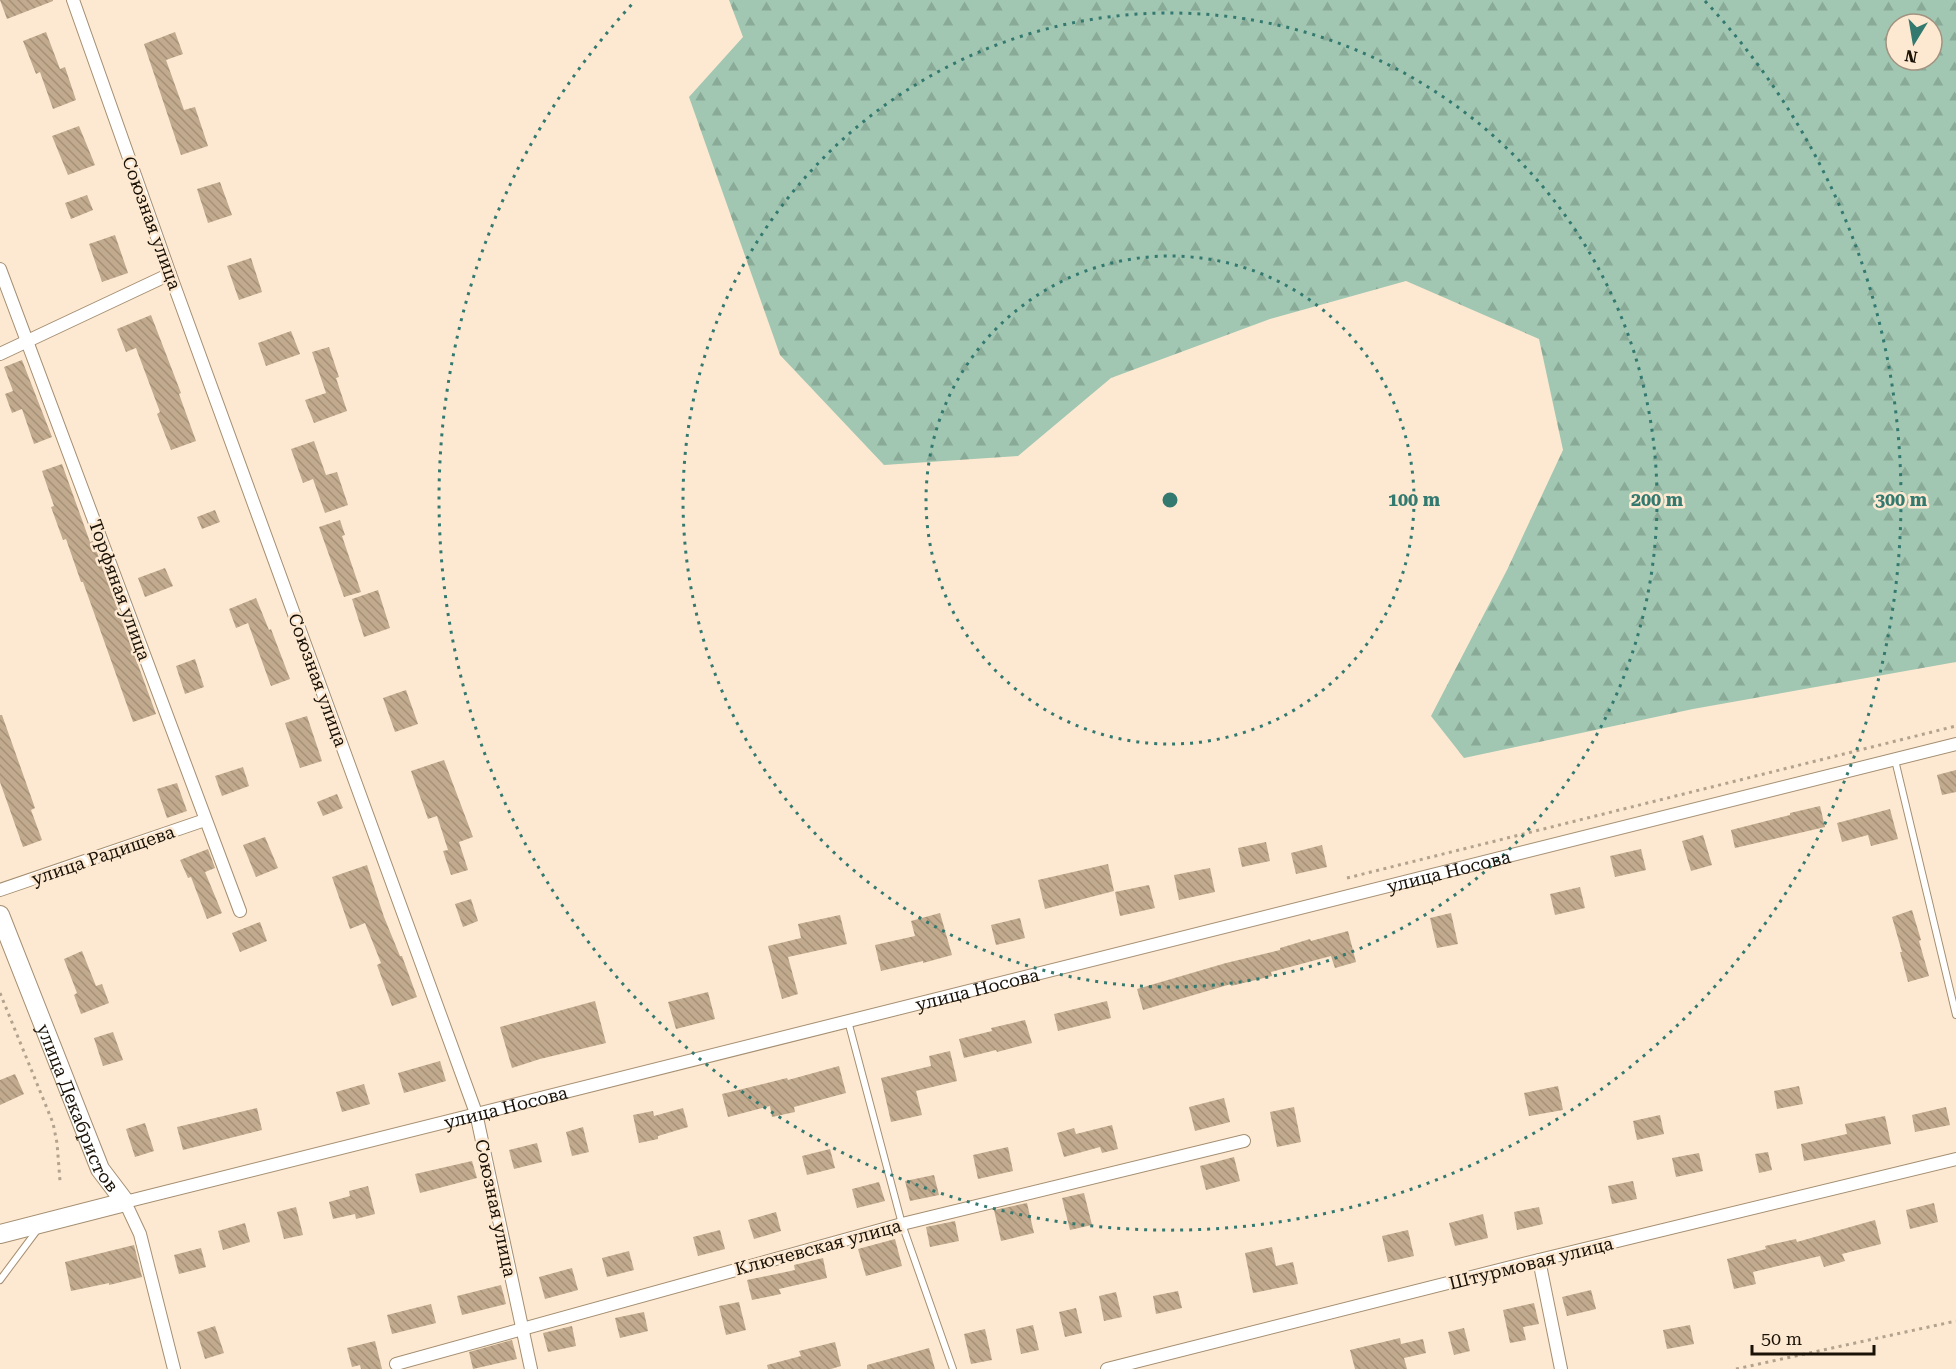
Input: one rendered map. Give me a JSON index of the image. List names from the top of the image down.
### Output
{
  "streets": {
    "street": [
      "Союзная улица",
      "Торфяная улица",
      "улица Радищева",
      "улица Носова",
      "улица Декабристов",
      "Ключевская улица",
      "Штурмовая улица"
    ]
  },
  "crossings": [
    ["Союзная улица", "улица Носова"],
    ["Союзная улица", "Ключевская улица"],
    ["Торфяная улица", "улица Радищева"],
    ["улица Носова", "улица Декабристов"]
  ],
  "scale_bar": "50 m",
  "north": "bottom",
  "rings": ["100 m", "200 m", "300 m"]
}
